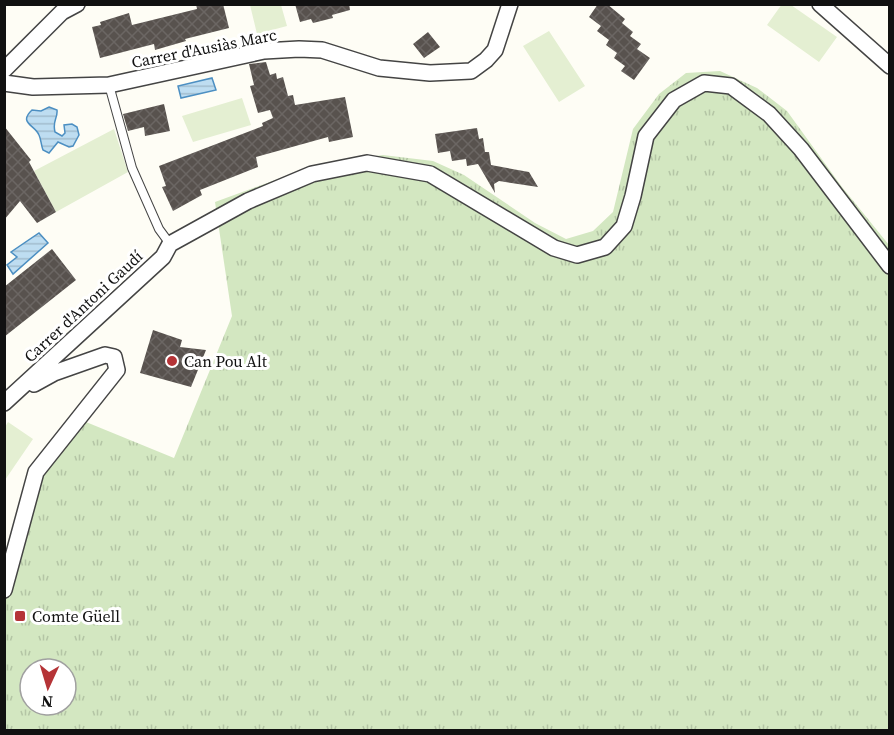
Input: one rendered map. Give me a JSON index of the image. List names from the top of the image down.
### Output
{
  "streets": {
    "street": ["Carrer d'Ausiàs Marc", "Carrer d'Antoni Gaudí"]
  },
  "places": {
    "other": ["Can Pou Alt"],
    "transit": ["Comte Güell"]
  },
  "north": "bottom"
}
